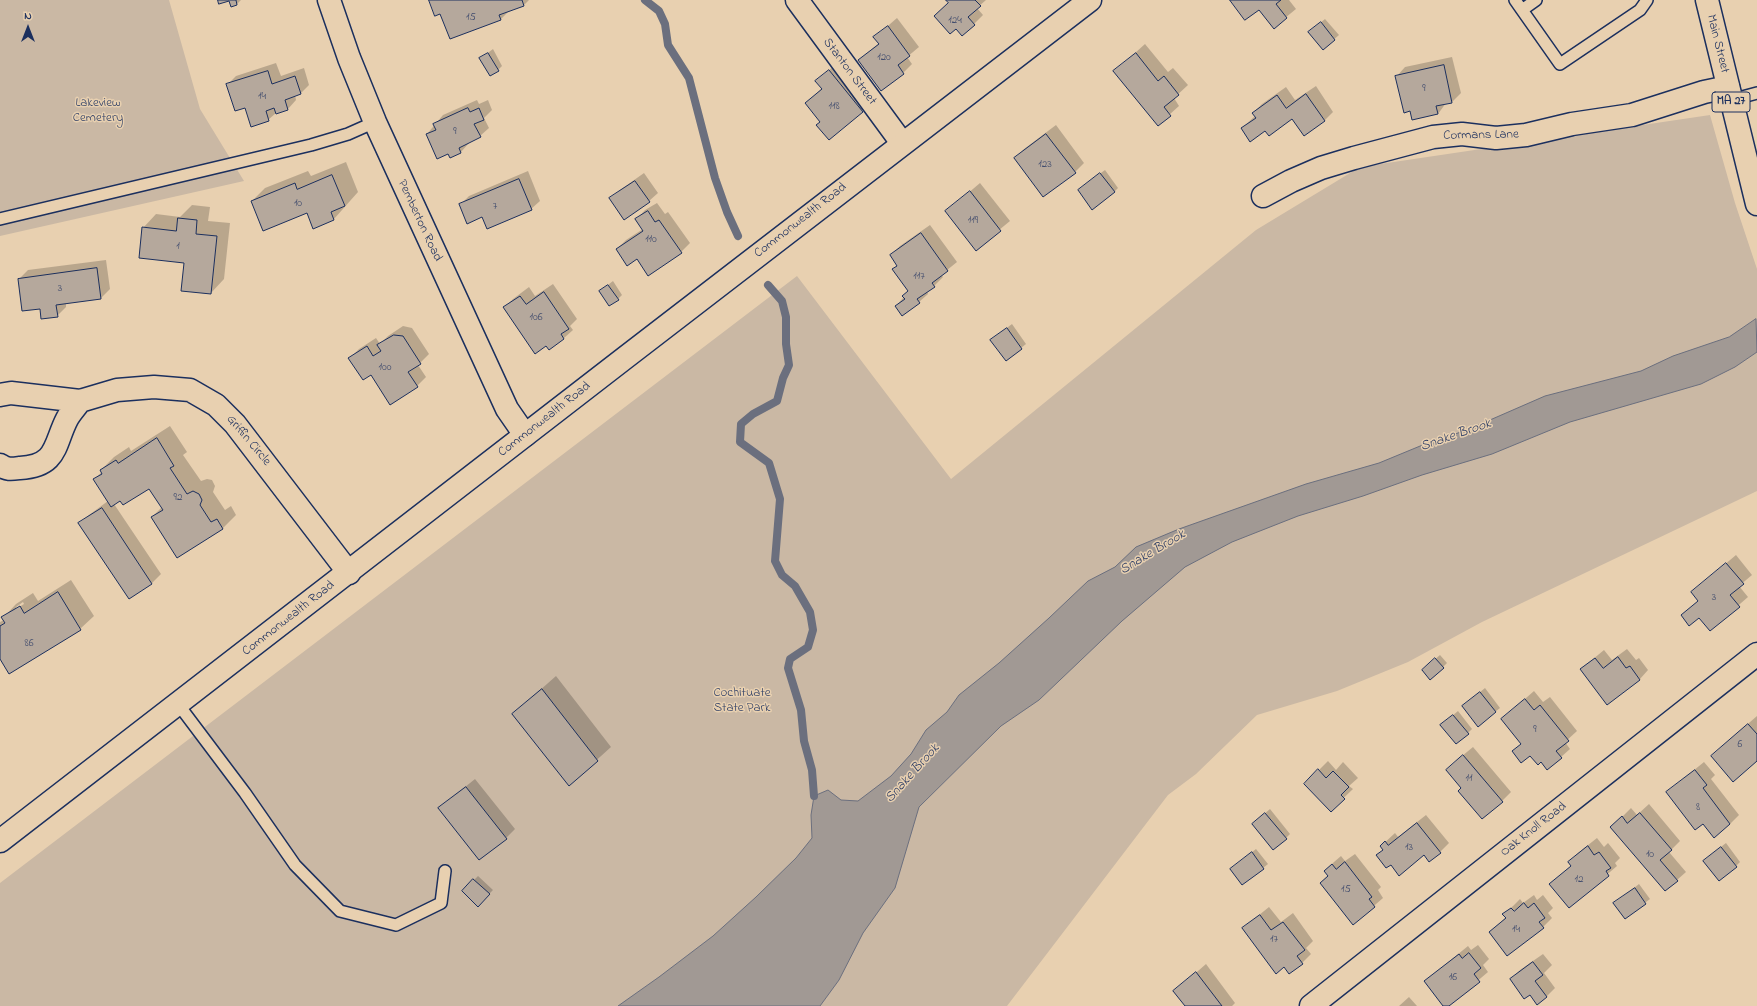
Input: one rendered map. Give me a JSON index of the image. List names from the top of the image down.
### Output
{
  "streets": {
    "street": [
      "Main Street",
      "Stanton Street",
      "MA 27",
      "Cormans Lane",
      "Pemberton Road",
      "Commonwealth Road",
      "Griffin Circle",
      "Oak Knoll Road"
    ]
  },
  "crossings": [
    ["Main Street", "Cormans Lane"],
    ["Stanton Street", "Commonwealth Road"],
    ["Pemberton Road", "Commonwealth Road"],
    ["Commonwealth Road", "Griffin Circle"]
  ],
  "water": ["Snake Brook"],
  "parks": ["Lakeview Cemetery", "Cochituate State Park"],
  "house_numbers": [
    "15",
    "124",
    "120",
    "9",
    "14",
    "118",
    "9",
    "123",
    "10",
    "7",
    "119",
    "110",
    "1",
    "117",
    "3",
    "106",
    "100",
    "92",
    "3",
    "86",
    "9",
    "6",
    "11",
    "8",
    "13",
    "10",
    "12",
    "15",
    "14",
    "17",
    "16"
  ],
  "north": "top"
}
